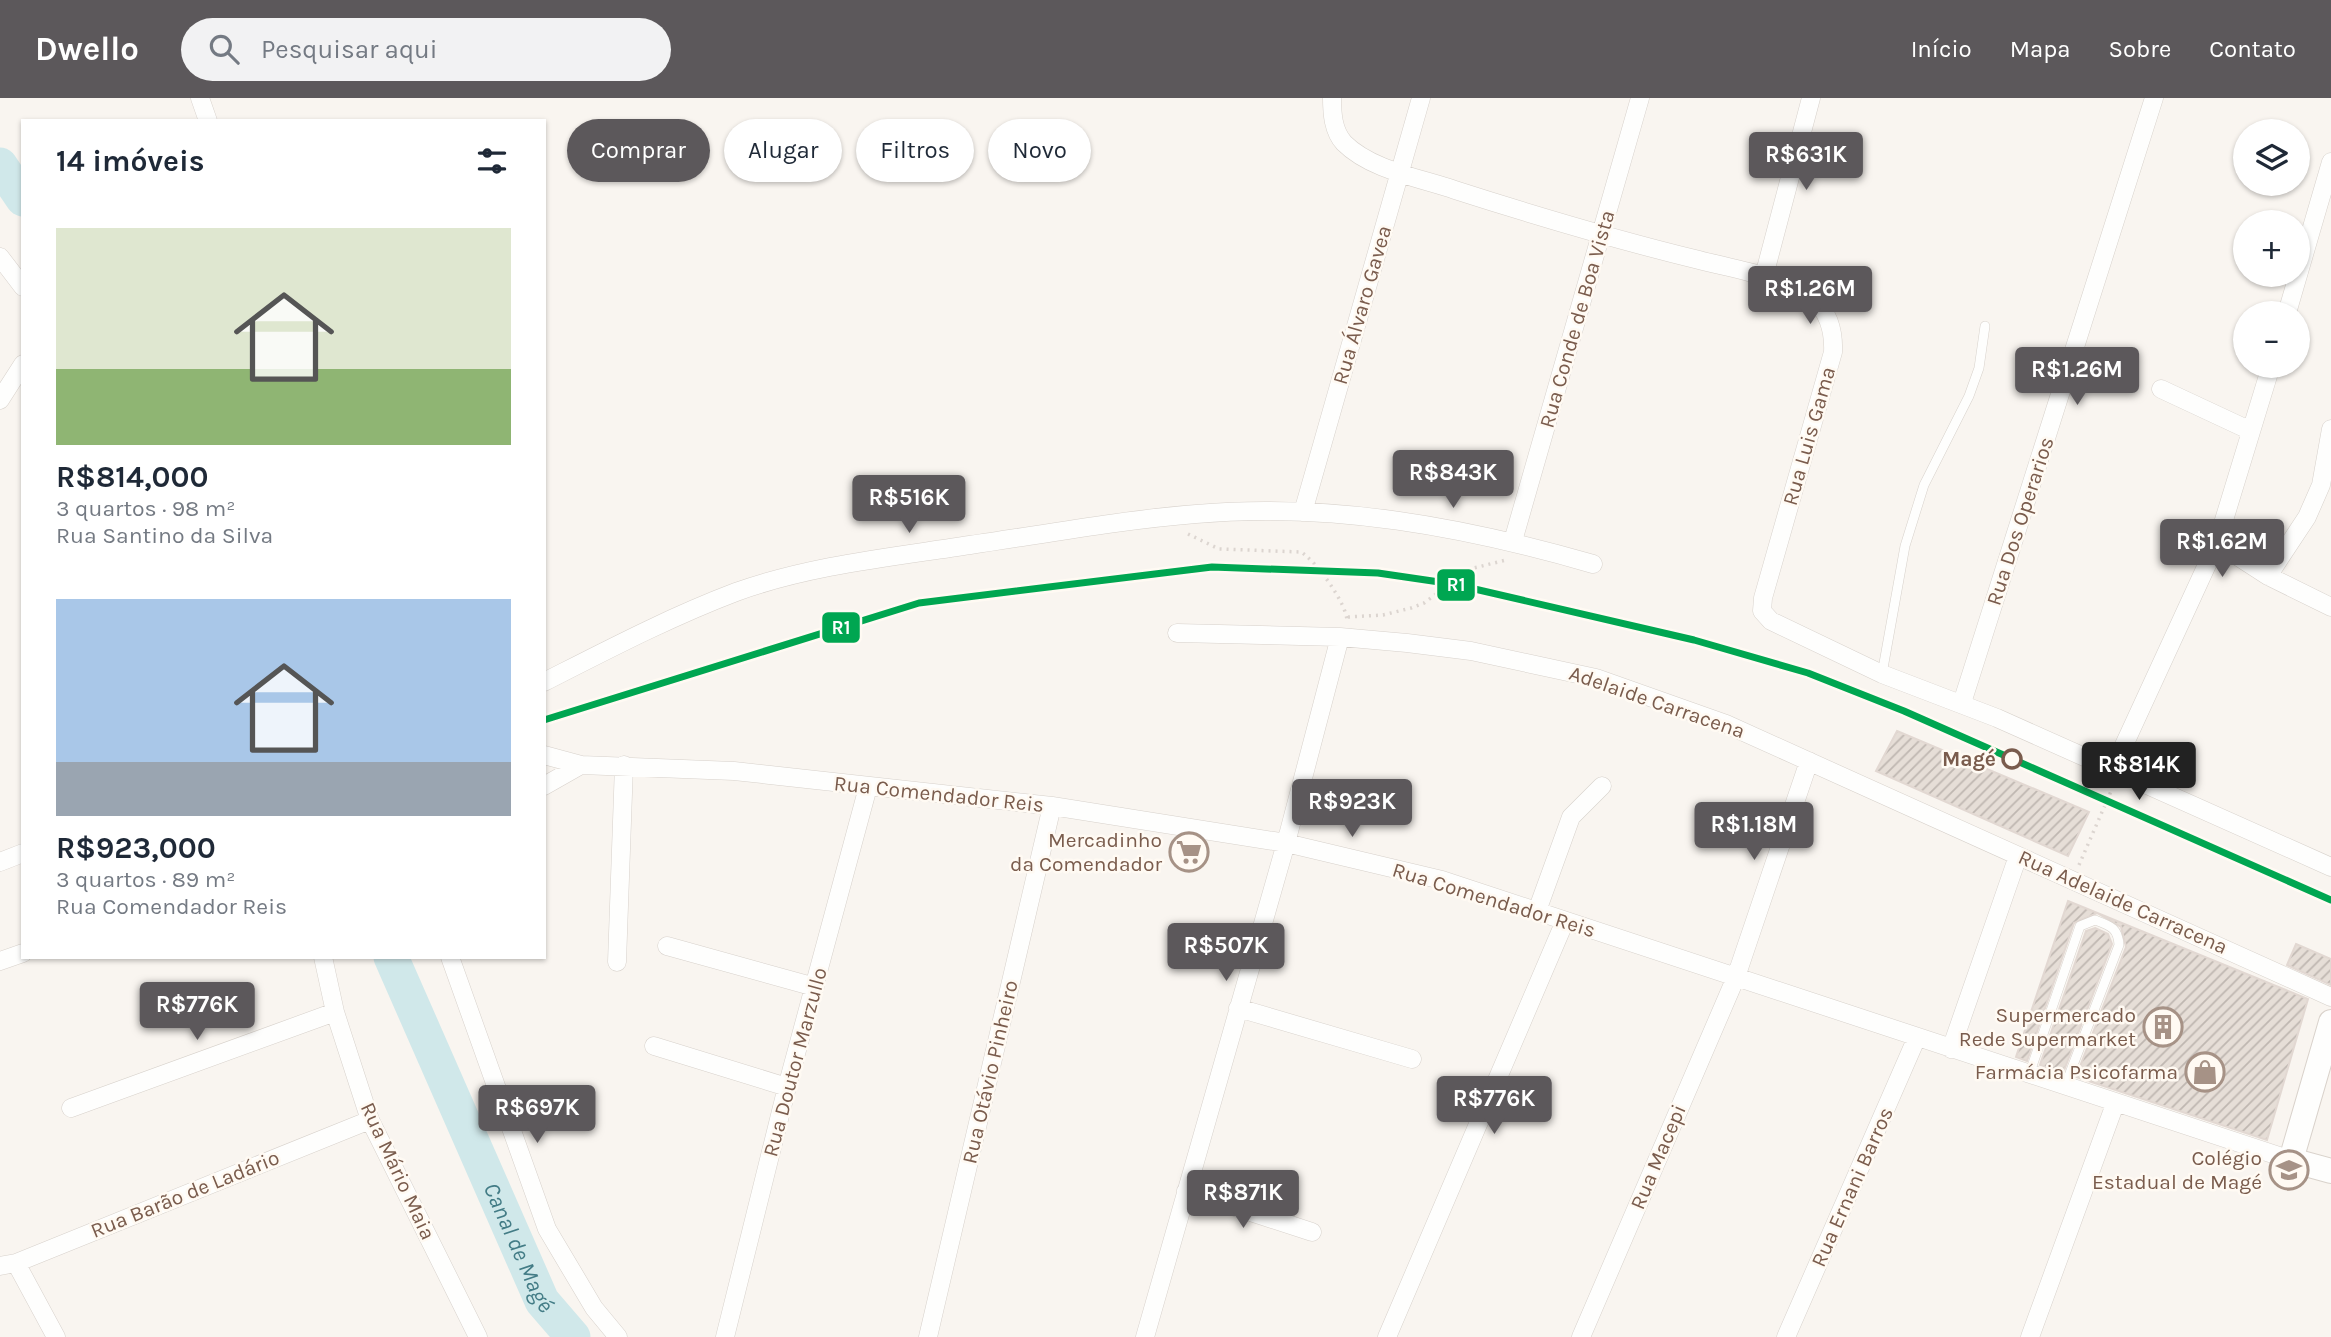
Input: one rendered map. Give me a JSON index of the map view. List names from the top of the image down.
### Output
{
  "streets": {
    "street": [
      "Rua Álvaro Gavea",
      "Rua Conde de Boa Vista",
      "Rua Luis Gama",
      "Rua Dos Operarios",
      "Adelaide Carracena",
      "Rua Comendador Reis",
      "Rua Adelaide Carracena",
      "Rua Doutor Marzullo",
      "Rua Otávio Pinheiro",
      "Rua Macepi",
      "Rua Mário Maia",
      "Rua Ernani Barros",
      "Rua Barão de Ladário"
    ]
  },
  "crossings": [
    ["Rua Álvaro Gavea", "Rua Luis Gama"],
    ["Rua Conde de Boa Vista", "Rua Luis Gama"],
    ["Rua Luis Gama", "Rua Dos Operarios"],
    ["Adelaide Carracena", "Rua Adelaide Carracena"],
    ["Adelaide Carracena", "Rua Macepi"],
    ["Rua Comendador Reis", "Rua Doutor Marzullo"],
    ["Rua Comendador Reis", "Rua Otávio Pinheiro"],
    ["Rua Comendador Reis", "Rua Macepi"],
    ["Rua Comendador Reis", "Rua Ernani Barros"],
    ["Rua Mário Maia", "Rua Barão de Ladário"]
  ],
  "water": ["Canal de Magé"],
  "places": {
    "other": ["Magé"],
    "supermarket": ["Mercadinho da Comendador"],
    "building": ["Supermercado Rede Supermarket"],
    "shop": ["Farmácia Psicofarma"],
    "school or university": ["Colégio Estadual de Magé"]
  },
  "lines": ["transit line R1"],
  "page": {
    "header": "Dwello",
    "search": "Pesquisar aqui",
    "nav": [
      "Início",
      "Mapa",
      "Sobre",
      "Contato"
    ],
    "map_buttons": ["+", "−"],
    "chip": [
      "Comprar",
      "Alugar",
      "Filtros",
      "Novo"
    ],
    "heading": "14 imóveis",
    "price": [
      "R$631K",
      "R$1.26M",
      "R$1.26M",
      "R$843K",
      "R$516K",
      "R$1.62M",
      "R$814K",
      "R$923K",
      "R$1.18M",
      "R$507K",
      "R$776K",
      "R$776K",
      "R$697K",
      "R$871K"
    ],
    "list": [
      {
        "name": "R$814,000",
        "note": "3 quartos · 98 m² · Rua Santino da Silva"
      },
      {
        "name": "R$923,000",
        "note": "3 quartos · 89 m² · Rua Comendador Reis"
      }
    ]
  }
}
